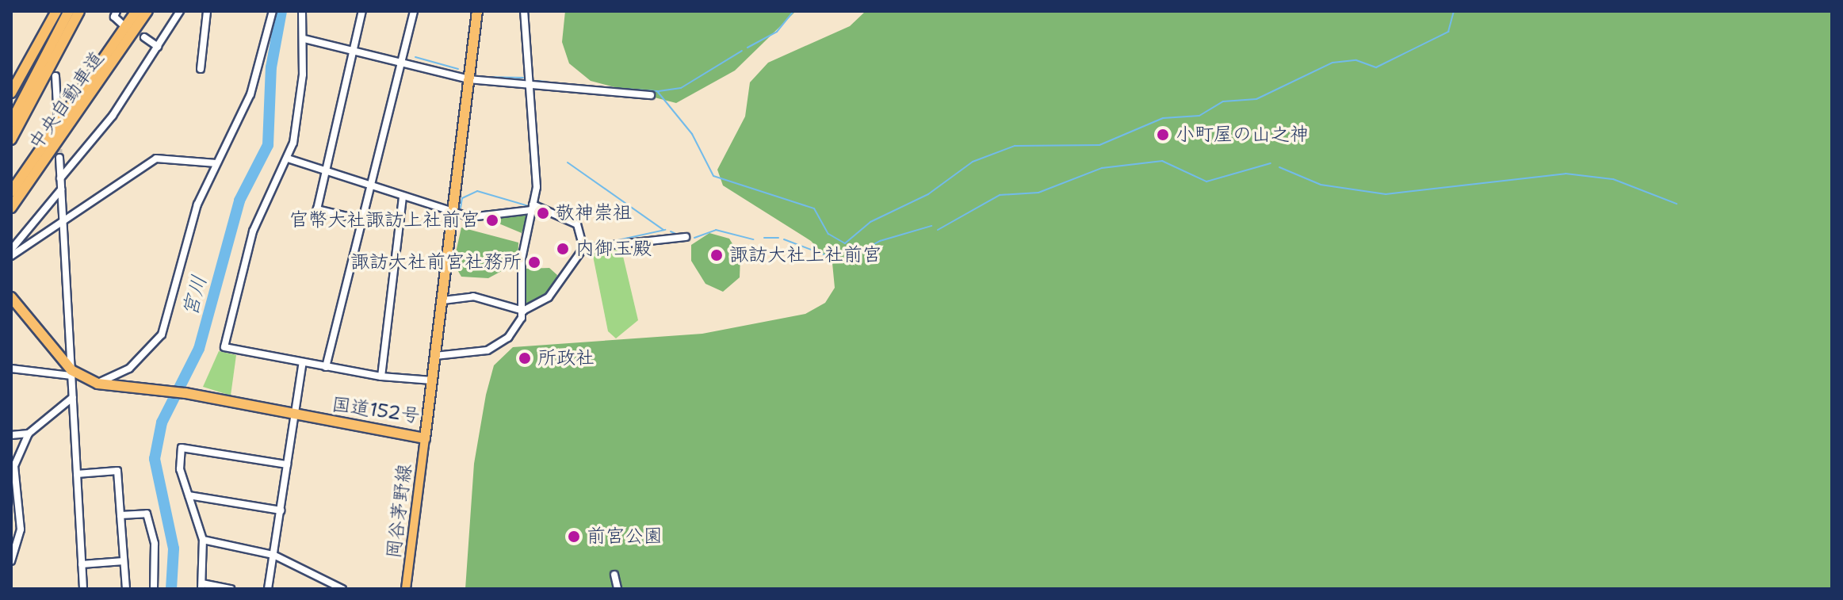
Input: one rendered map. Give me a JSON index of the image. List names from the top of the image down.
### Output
{
  "streets": {
    "highway": ["中央自動車道", "国道152号"],
    "main road": ["岡谷茅野線"]
  },
  "crossings": [
    ["国道152号", "岡谷茅野線"]
  ],
  "water": ["宮川"],
  "places": [
    "小町屋の山之神",
    "敬神崇祖",
    "官幣大社諏訪上社前宮",
    "内御玉殿",
    "諏訪大社上社前宮",
    "諏訪大社前宮社務所",
    "所政社",
    "前宮公園"
  ]
}
